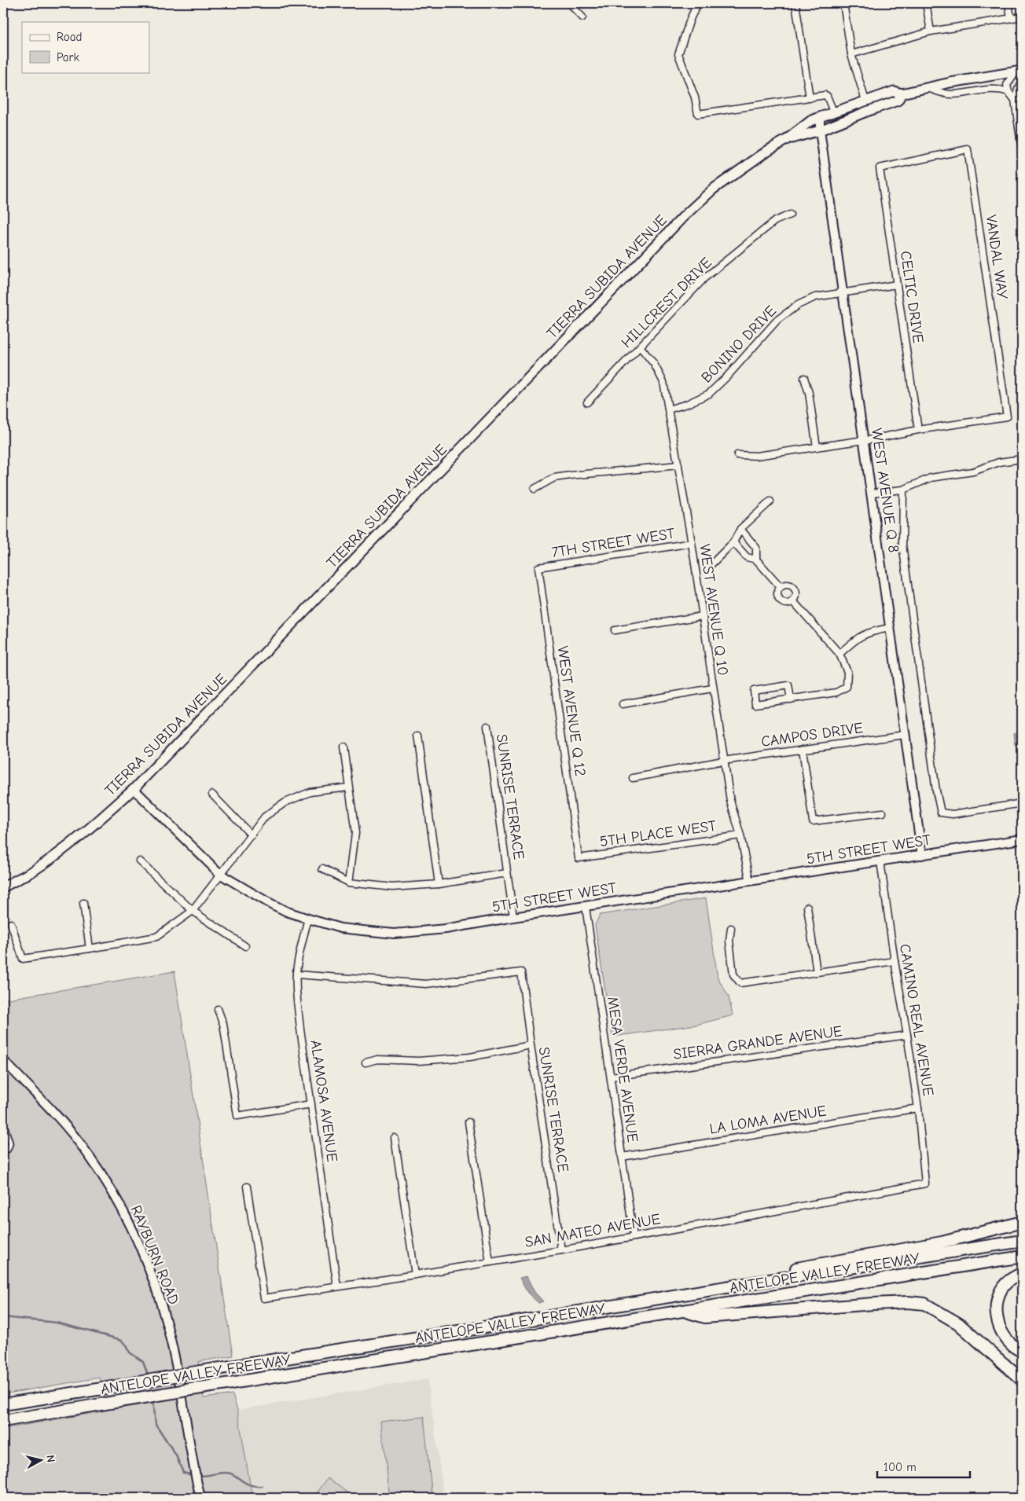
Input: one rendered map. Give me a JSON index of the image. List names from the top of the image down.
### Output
{
  "streets": {
    "highway": ["ANTELOPE VALLEY FREEWAY"],
    "main road": ["TIERRA SUBIDA AVENUE"],
    "street": [
      "VANDAL WAY",
      "CELTIC DRIVE",
      "HILLCREST DRIVE",
      "BONINO DRIVE",
      "WEST AVENUE Q 8",
      "7TH STREET WEST",
      "WEST AVENUE Q 10",
      "WEST AVENUE Q 12",
      "CAMPOS DRIVE",
      "SUNRISE TERRACE",
      "5TH PLACE WEST",
      "5TH STREET WEST",
      "CAMINO REAL AVENUE",
      "SIERRA GRANDE AVENUE",
      "MESA VERDE AVENUE",
      "ALAMOSA AVENUE",
      "LA LOMA AVENUE",
      "SAN MATEO AVENUE",
      "RAYBURN ROAD"
    ]
  },
  "crossings": [
    ["VANDAL WAY", "CELTIC DRIVE"],
    ["TIERRA SUBIDA AVENUE", "WEST AVENUE Q 8"],
    ["TIERRA SUBIDA AVENUE", "5TH STREET WEST"],
    ["CELTIC DRIVE", "BONINO DRIVE"],
    ["HILLCREST DRIVE", "WEST AVENUE Q 10"],
    ["BONINO DRIVE", "WEST AVENUE Q 8"],
    ["BONINO DRIVE", "WEST AVENUE Q 10"],
    ["WEST AVENUE Q 8", "CAMPOS DRIVE"],
    ["WEST AVENUE Q 8", "5TH STREET WEST"],
    ["7TH STREET WEST", "WEST AVENUE Q 10"],
    ["7TH STREET WEST", "WEST AVENUE Q 12"],
    ["WEST AVENUE Q 10", "CAMPOS DRIVE"],
    ["WEST AVENUE Q 10", "5TH PLACE WEST"],
    ["WEST AVENUE Q 10", "5TH STREET WEST"],
    ["WEST AVENUE Q 12", "5TH PLACE WEST"],
    ["SUNRISE TERRACE", "5TH STREET WEST"],
    ["SUNRISE TERRACE", "ALAMOSA AVENUE"],
    ["SUNRISE TERRACE", "SAN MATEO AVENUE"],
    ["5TH STREET WEST", "CAMINO REAL AVENUE"],
    ["5TH STREET WEST", "MESA VERDE AVENUE"],
    ["5TH STREET WEST", "ALAMOSA AVENUE"],
    ["CAMINO REAL AVENUE", "SIERRA GRANDE AVENUE"],
    ["CAMINO REAL AVENUE", "LA LOMA AVENUE"],
    ["CAMINO REAL AVENUE", "SAN MATEO AVENUE"],
    ["SIERRA GRANDE AVENUE", "MESA VERDE AVENUE"],
    ["MESA VERDE AVENUE", "LA LOMA AVENUE"],
    ["MESA VERDE AVENUE", "SAN MATEO AVENUE"],
    ["ALAMOSA AVENUE", "SAN MATEO AVENUE"]
  ],
  "legend": ["Road", "Park"],
  "scale_bar": "100 m",
  "north": "right"
}
